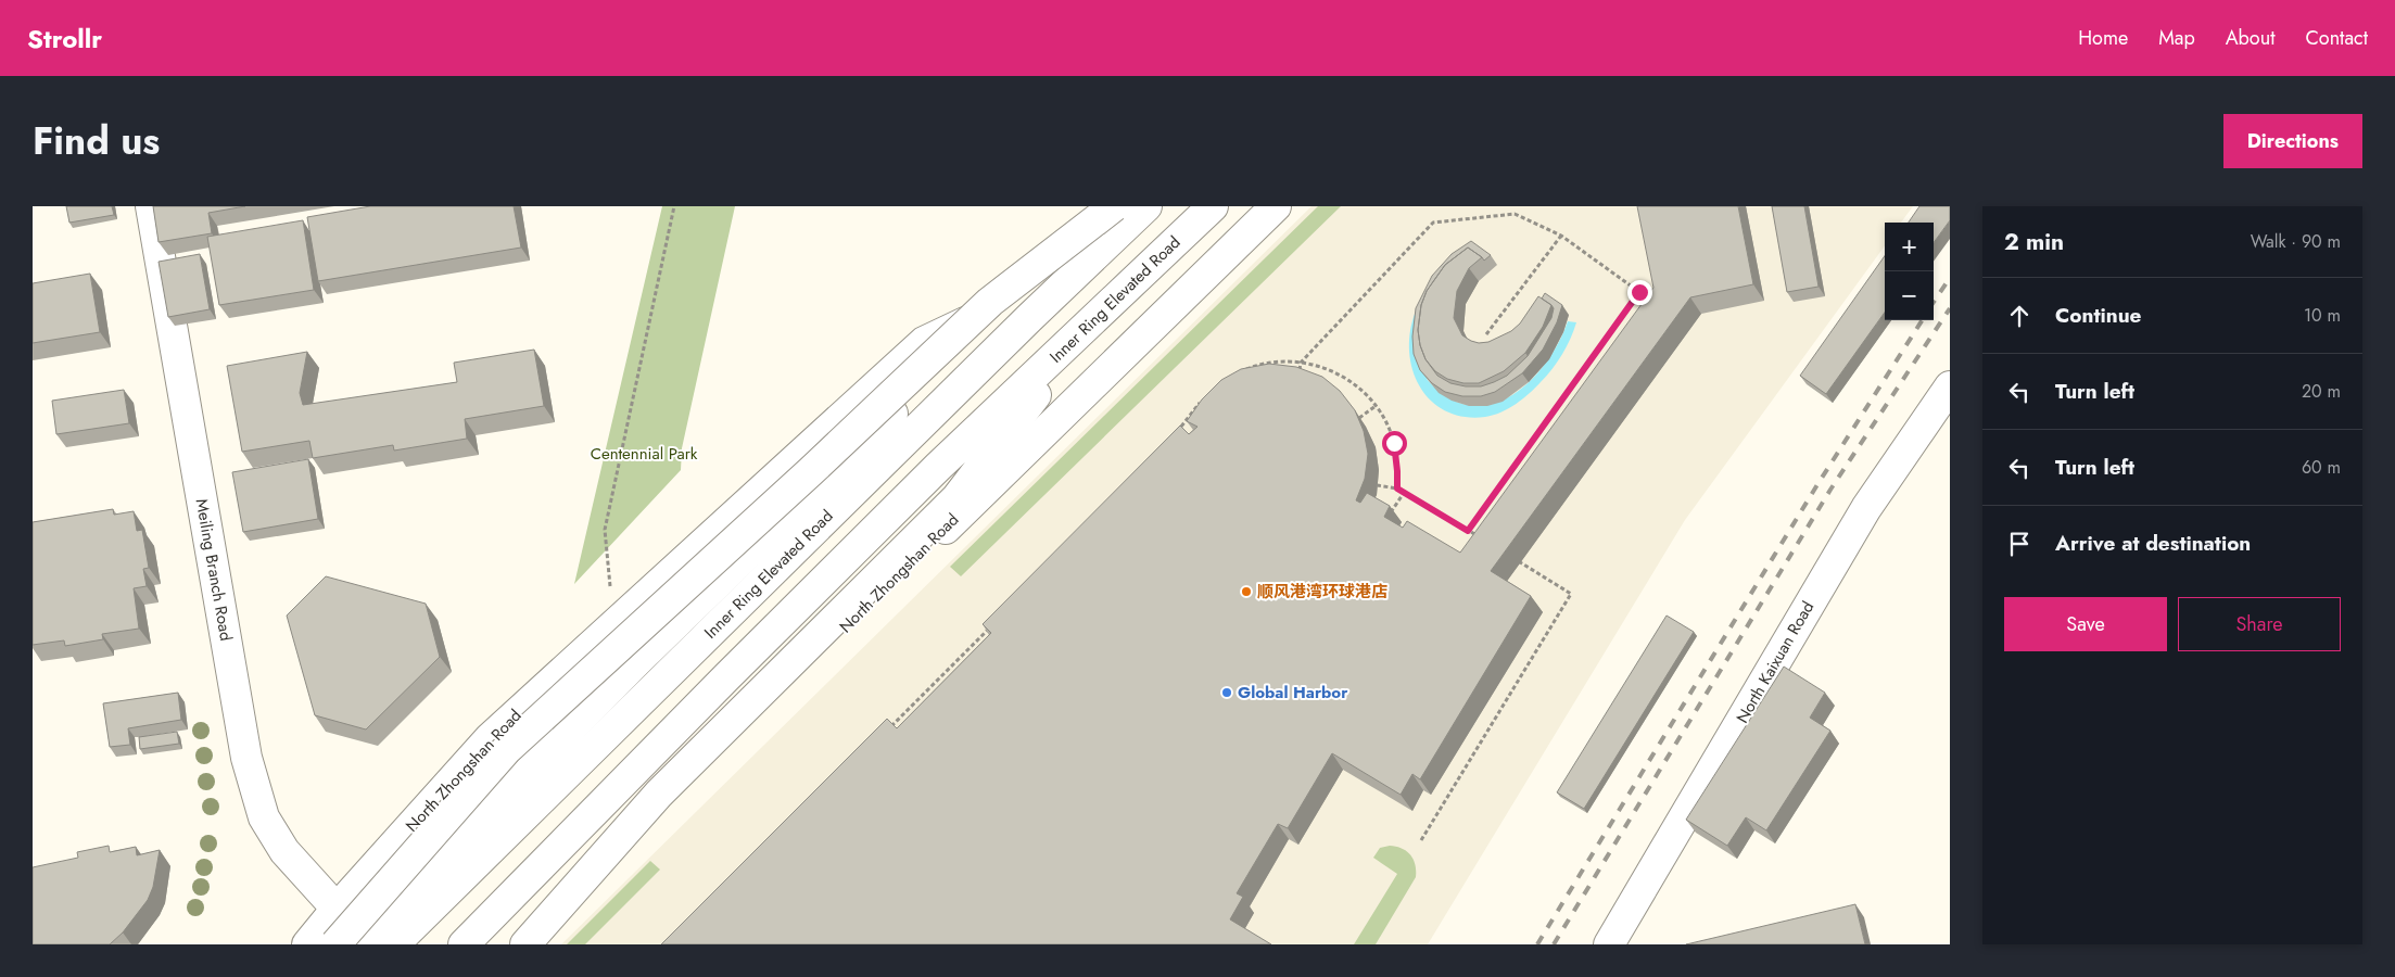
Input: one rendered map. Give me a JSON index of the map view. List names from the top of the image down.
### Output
{
  "streets": {
    "main road": [
      "Inner Ring Elevated Road",
      "Meiling Branch Road",
      "North Zhongshan Road",
      "North Kaixuan Road"
    ]
  },
  "crossings": [
    ["Meiling Branch Road", "North Zhongshan Road"]
  ],
  "parks": ["Centennial Park"],
  "places": ["顺风港湾环球港店", "Global Harbor"],
  "page": {
    "header": "Strollr",
    "nav": [
      "Home",
      "Map",
      "About",
      "Contact"
    ],
    "title": "Find us",
    "buttons": [
      "Directions",
      ["Save", "Share"]
    ],
    "heading": ["2 min", "Walk · 90 m"],
    "map_buttons": ["+", "−"],
    "list": [
      ["Continue", "10 m"],
      ["Turn left", "20 m"],
      ["Turn left", "60 m"],
      "Arrive at destination"
    ]
  }
}
